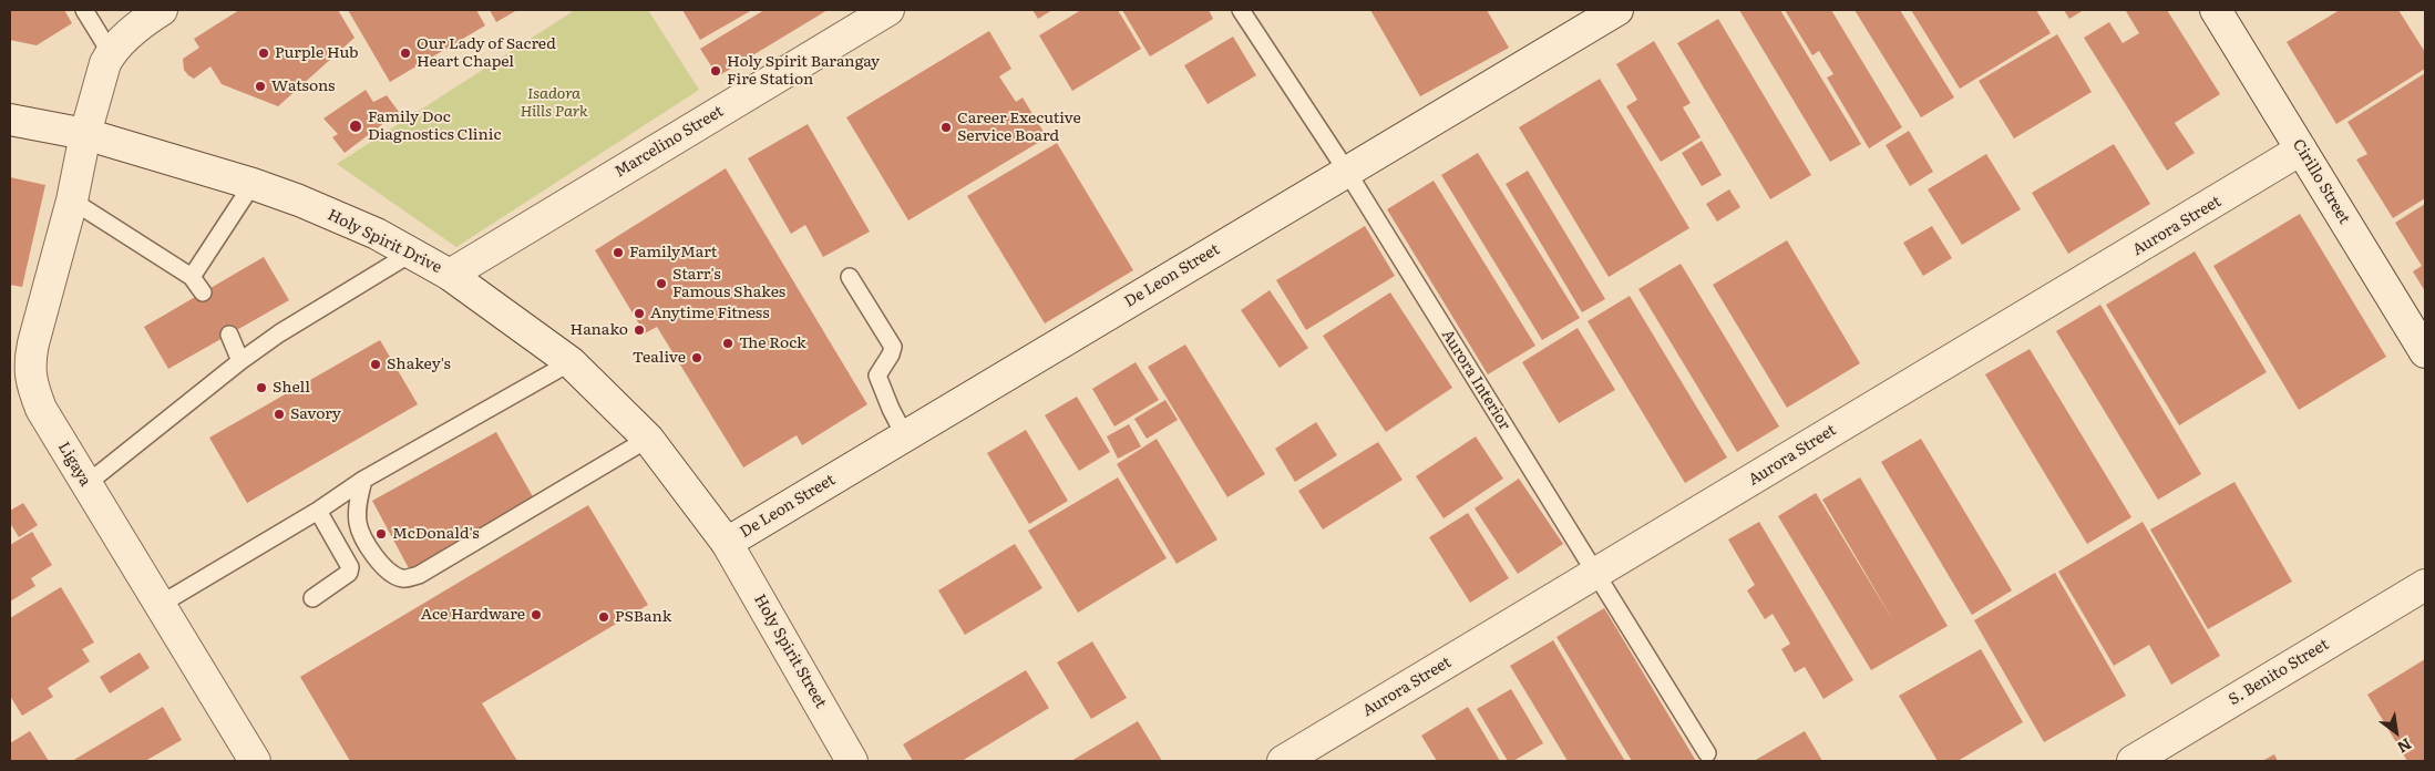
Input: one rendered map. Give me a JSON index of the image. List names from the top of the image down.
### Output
{
  "streets": {
    "street": [
      "Marcelino Street",
      "Cirillo Street",
      "Aurora Street",
      "Holy Spirit Drive",
      "De Leon Street",
      "Ligaya",
      "Holy Spirit Street",
      "S. Benito Street"
    ],
    "lane": ["Aurora Interior"]
  },
  "crossings": [
    ["Marcelino Street", "Holy Spirit Drive"],
    ["Cirillo Street", "Aurora Street"],
    ["Aurora Street", "Aurora Interior"],
    ["Holy Spirit Drive", "De Leon Street"],
    ["Holy Spirit Drive", "Ligaya"],
    ["Holy Spirit Drive", "Holy Spirit Street"],
    ["De Leon Street", "Aurora Interior"],
    ["De Leon Street", "Holy Spirit Street"]
  ],
  "parks": ["Isadora Hills Park"],
  "places": [
    "Purple Hub",
    "Our Lady of Sacred Heart Chapel",
    "Holy Spirit Barangay Fire Station",
    "Watsons",
    "Family Doc Diagnostics Clinic",
    "Career Executive Service Board",
    "FamilyMart",
    "Starr's Famous Shakes",
    "Anytime Fitness",
    "Hanako",
    "The Rock",
    "Tealive",
    "Shakey's",
    "Shell",
    "Savory",
    "McDonald's",
    "Ace Hardware",
    "PSBank"
  ],
  "north": "bottom right"
}
